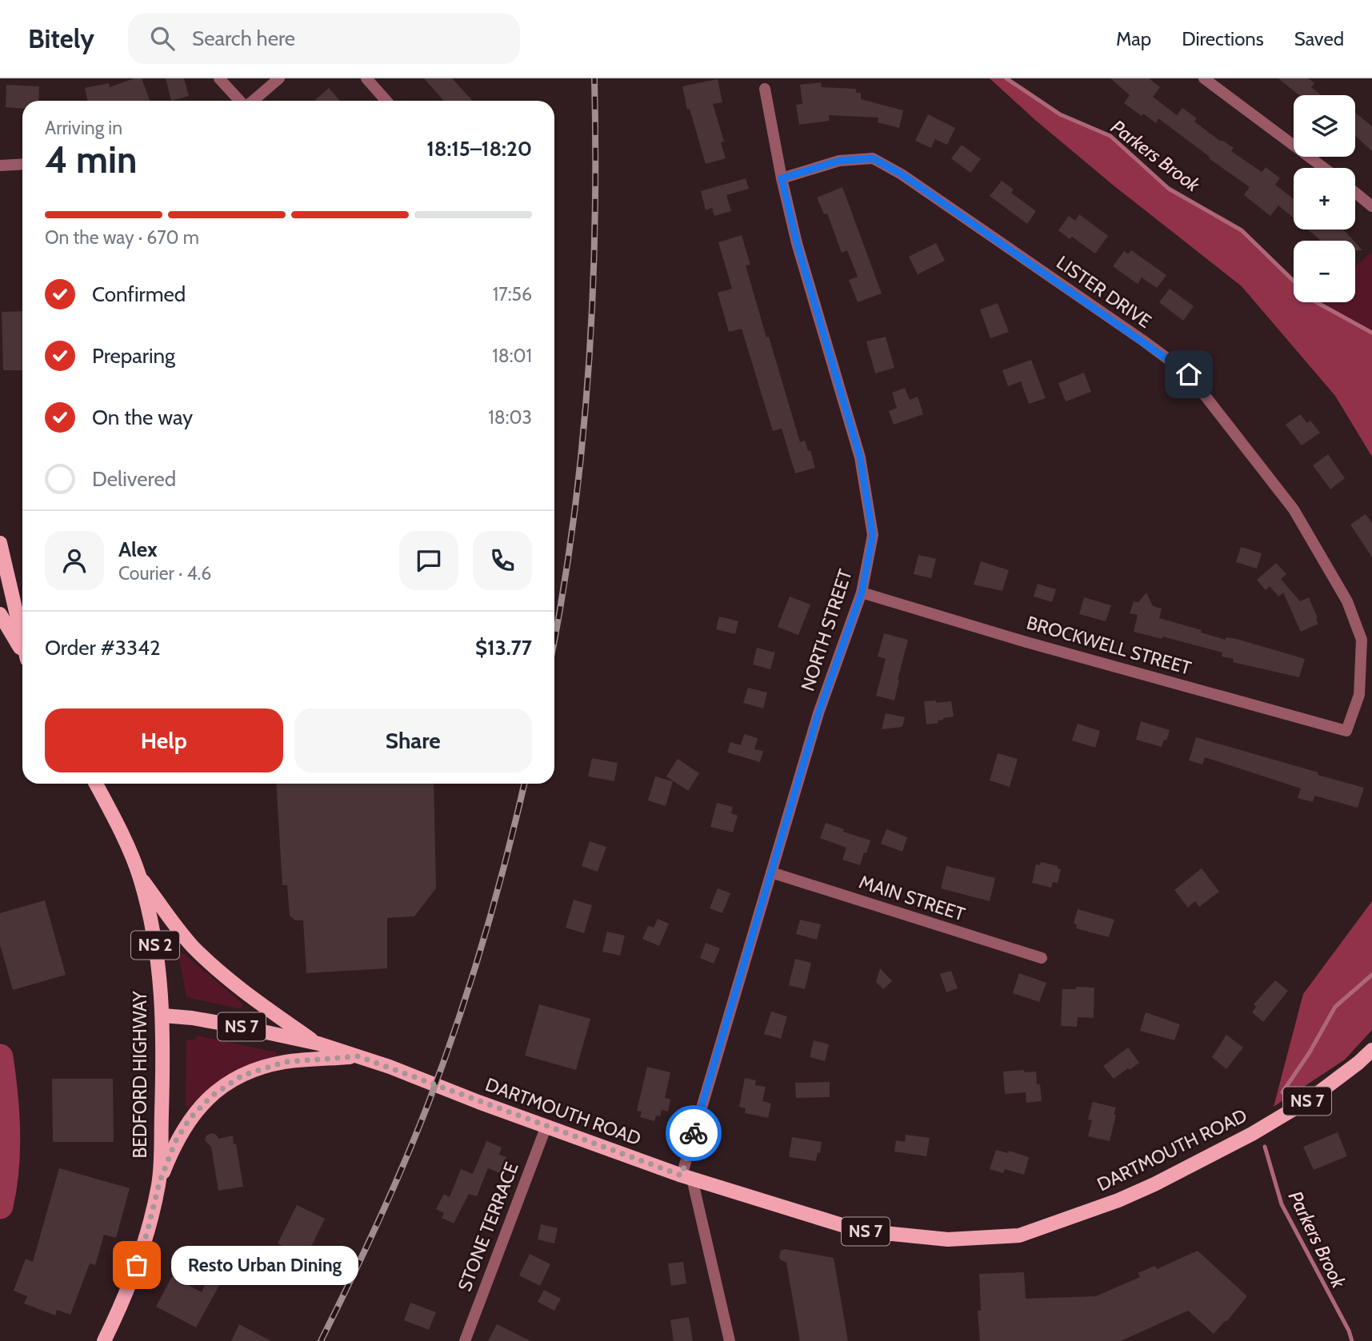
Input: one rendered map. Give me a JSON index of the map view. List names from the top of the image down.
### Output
{
  "streets": {
    "main road": [
      "NS 2",
      "NS 7",
      "BEDFORD HIGHWAY",
      "DARTMOUTH ROAD"
    ],
    "street": [
      "LISTER DRIVE",
      "NORTH STREET",
      "BROCKWELL STREET",
      "MAIN STREET",
      "STONE TERRACE"
    ]
  },
  "crossings": [
    ["LISTER DRIVE", "NORTH STREET"],
    ["LISTER DRIVE", "BROCKWELL STREET"],
    ["NORTH STREET", "BROCKWELL STREET"],
    ["NORTH STREET", "MAIN STREET"],
    ["NORTH STREET", "DARTMOUTH ROAD"],
    ["BEDFORD HIGHWAY", "DARTMOUTH ROAD"],
    ["DARTMOUTH ROAD", "STONE TERRACE"]
  ],
  "water": ["Parkers Brook"],
  "places": ["Resto Urban Dining"],
  "page": {
    "header": "Bitely",
    "search": "Search here",
    "nav": ["Map", "Directions", "Saved"],
    "map_buttons": ["+", "−"],
    "heading": ["4 min", "Arriving in", "18:15–18:20"],
    "panel": [
      "Alex",
      "Courier · 4.6",
      "Order #3342",
      "$13.77"
    ],
    "bar": "On the way · 670 m",
    "list": [
      ["Confirmed", "17:56"],
      ["Preparing", "18:01"],
      ["On the way", "18:03"],
      "Delivered"
    ],
    "buttons": ["Help", "Share"],
    "bubble": "Resto Urban Dining"
  }
}
